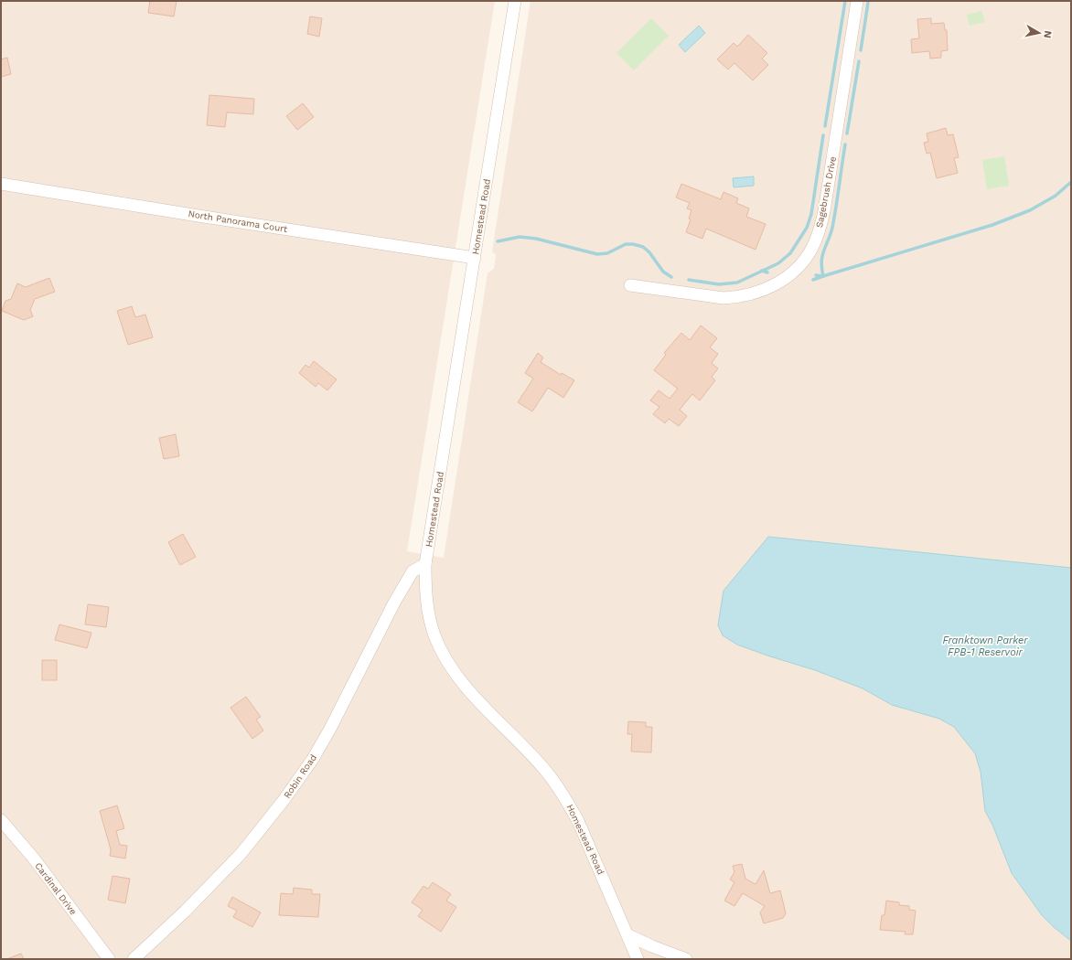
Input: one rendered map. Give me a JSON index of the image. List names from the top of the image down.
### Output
{
  "streets": {
    "street": [
      "Sagebrush Drive",
      "Homestead Road",
      "North Panorama Court",
      "Robin Road",
      "Cardinal Drive"
    ]
  },
  "crossings": [
    ["Homestead Road", "North Panorama Court"],
    ["Homestead Road", "Robin Road"]
  ],
  "water": ["Franktown Parker FPB-1 Reservoir"],
  "north": "right"
}
